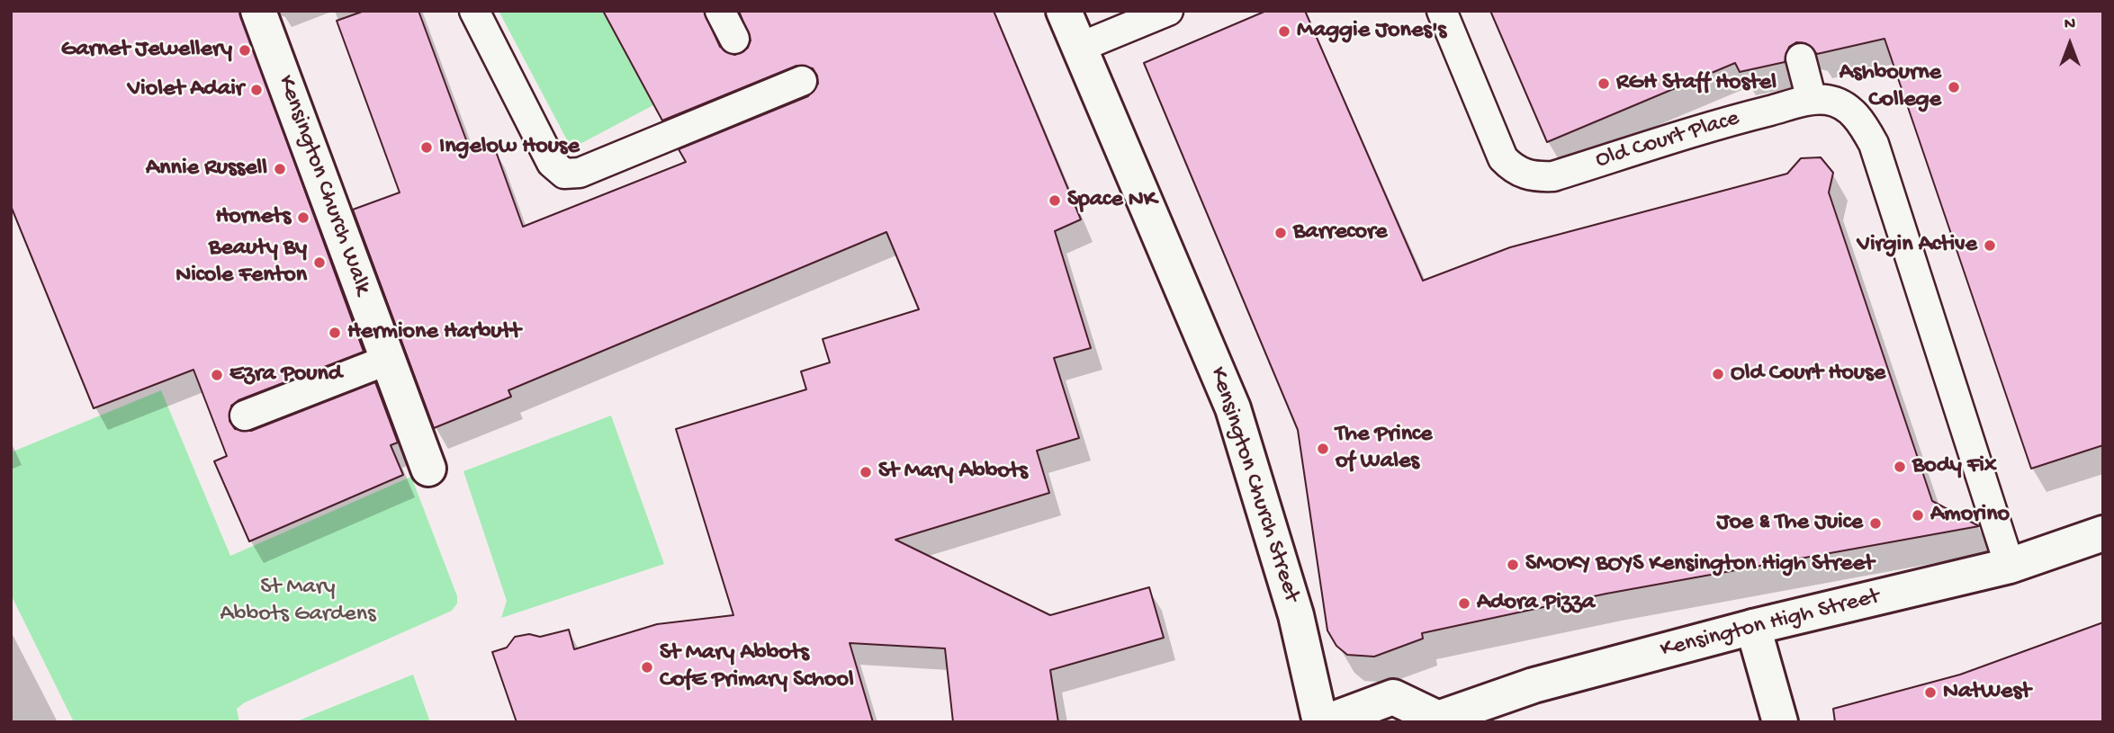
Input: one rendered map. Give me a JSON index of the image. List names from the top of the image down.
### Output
{
  "streets": {
    "main road": ["Kensington Church Walk", "Kensington Church Street", "Kensington High Street"],
    "lane": ["Old Court Place"]
  },
  "crossings": [
    ["Old Court Place", "Kensington High Street"]
  ],
  "parks": ["St Mary Abbots Gardens"],
  "places": [
    "Maggie Jones's",
    "Garnet Jewellery",
    "RGH Staff Hostel",
    "Ashbourne College",
    "Violet Adair",
    "Ingelow House",
    "Annie Russell",
    "Space NK",
    "Hornets",
    "Barrecore",
    "Virgin Active",
    "Beauty By Nicole Fenton",
    "Hermione Harbutt",
    "Old Court House",
    "Ezra Pound",
    "The Prince of Wales",
    "Body Fix",
    "St Mary Abbots",
    "Amorino",
    "Joe & The Juice",
    "SMOKY BOYS Kensington High Street",
    "Adora Pizza",
    "St Mary Abbots CofE Primary School",
    "NatWest"
  ],
  "north": "top"
}
